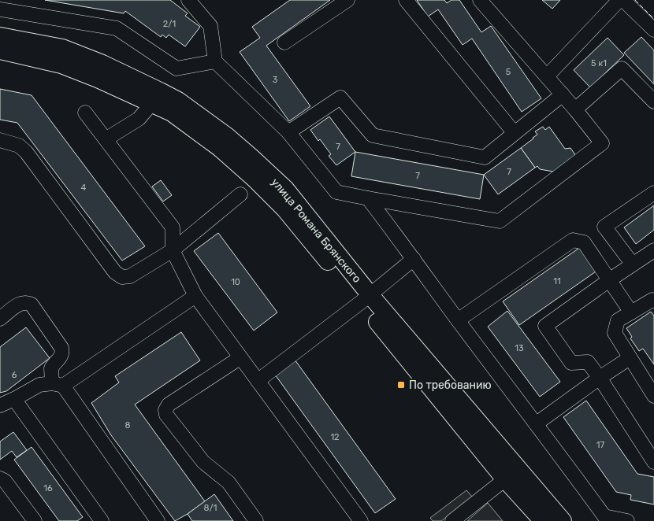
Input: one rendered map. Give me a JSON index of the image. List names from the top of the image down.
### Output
{
  "streets": {
    "main road": ["улица Романа Брянского"]
  },
  "places": {
    "transit": ["По требованию"]
  },
  "house_numbers": [
    "2/1",
    "5 к1",
    "5",
    "3",
    "7",
    "7",
    "7",
    "4",
    "11",
    "10",
    "13",
    "6",
    "8",
    "12",
    "17",
    "16",
    "8/1"
  ]
}
